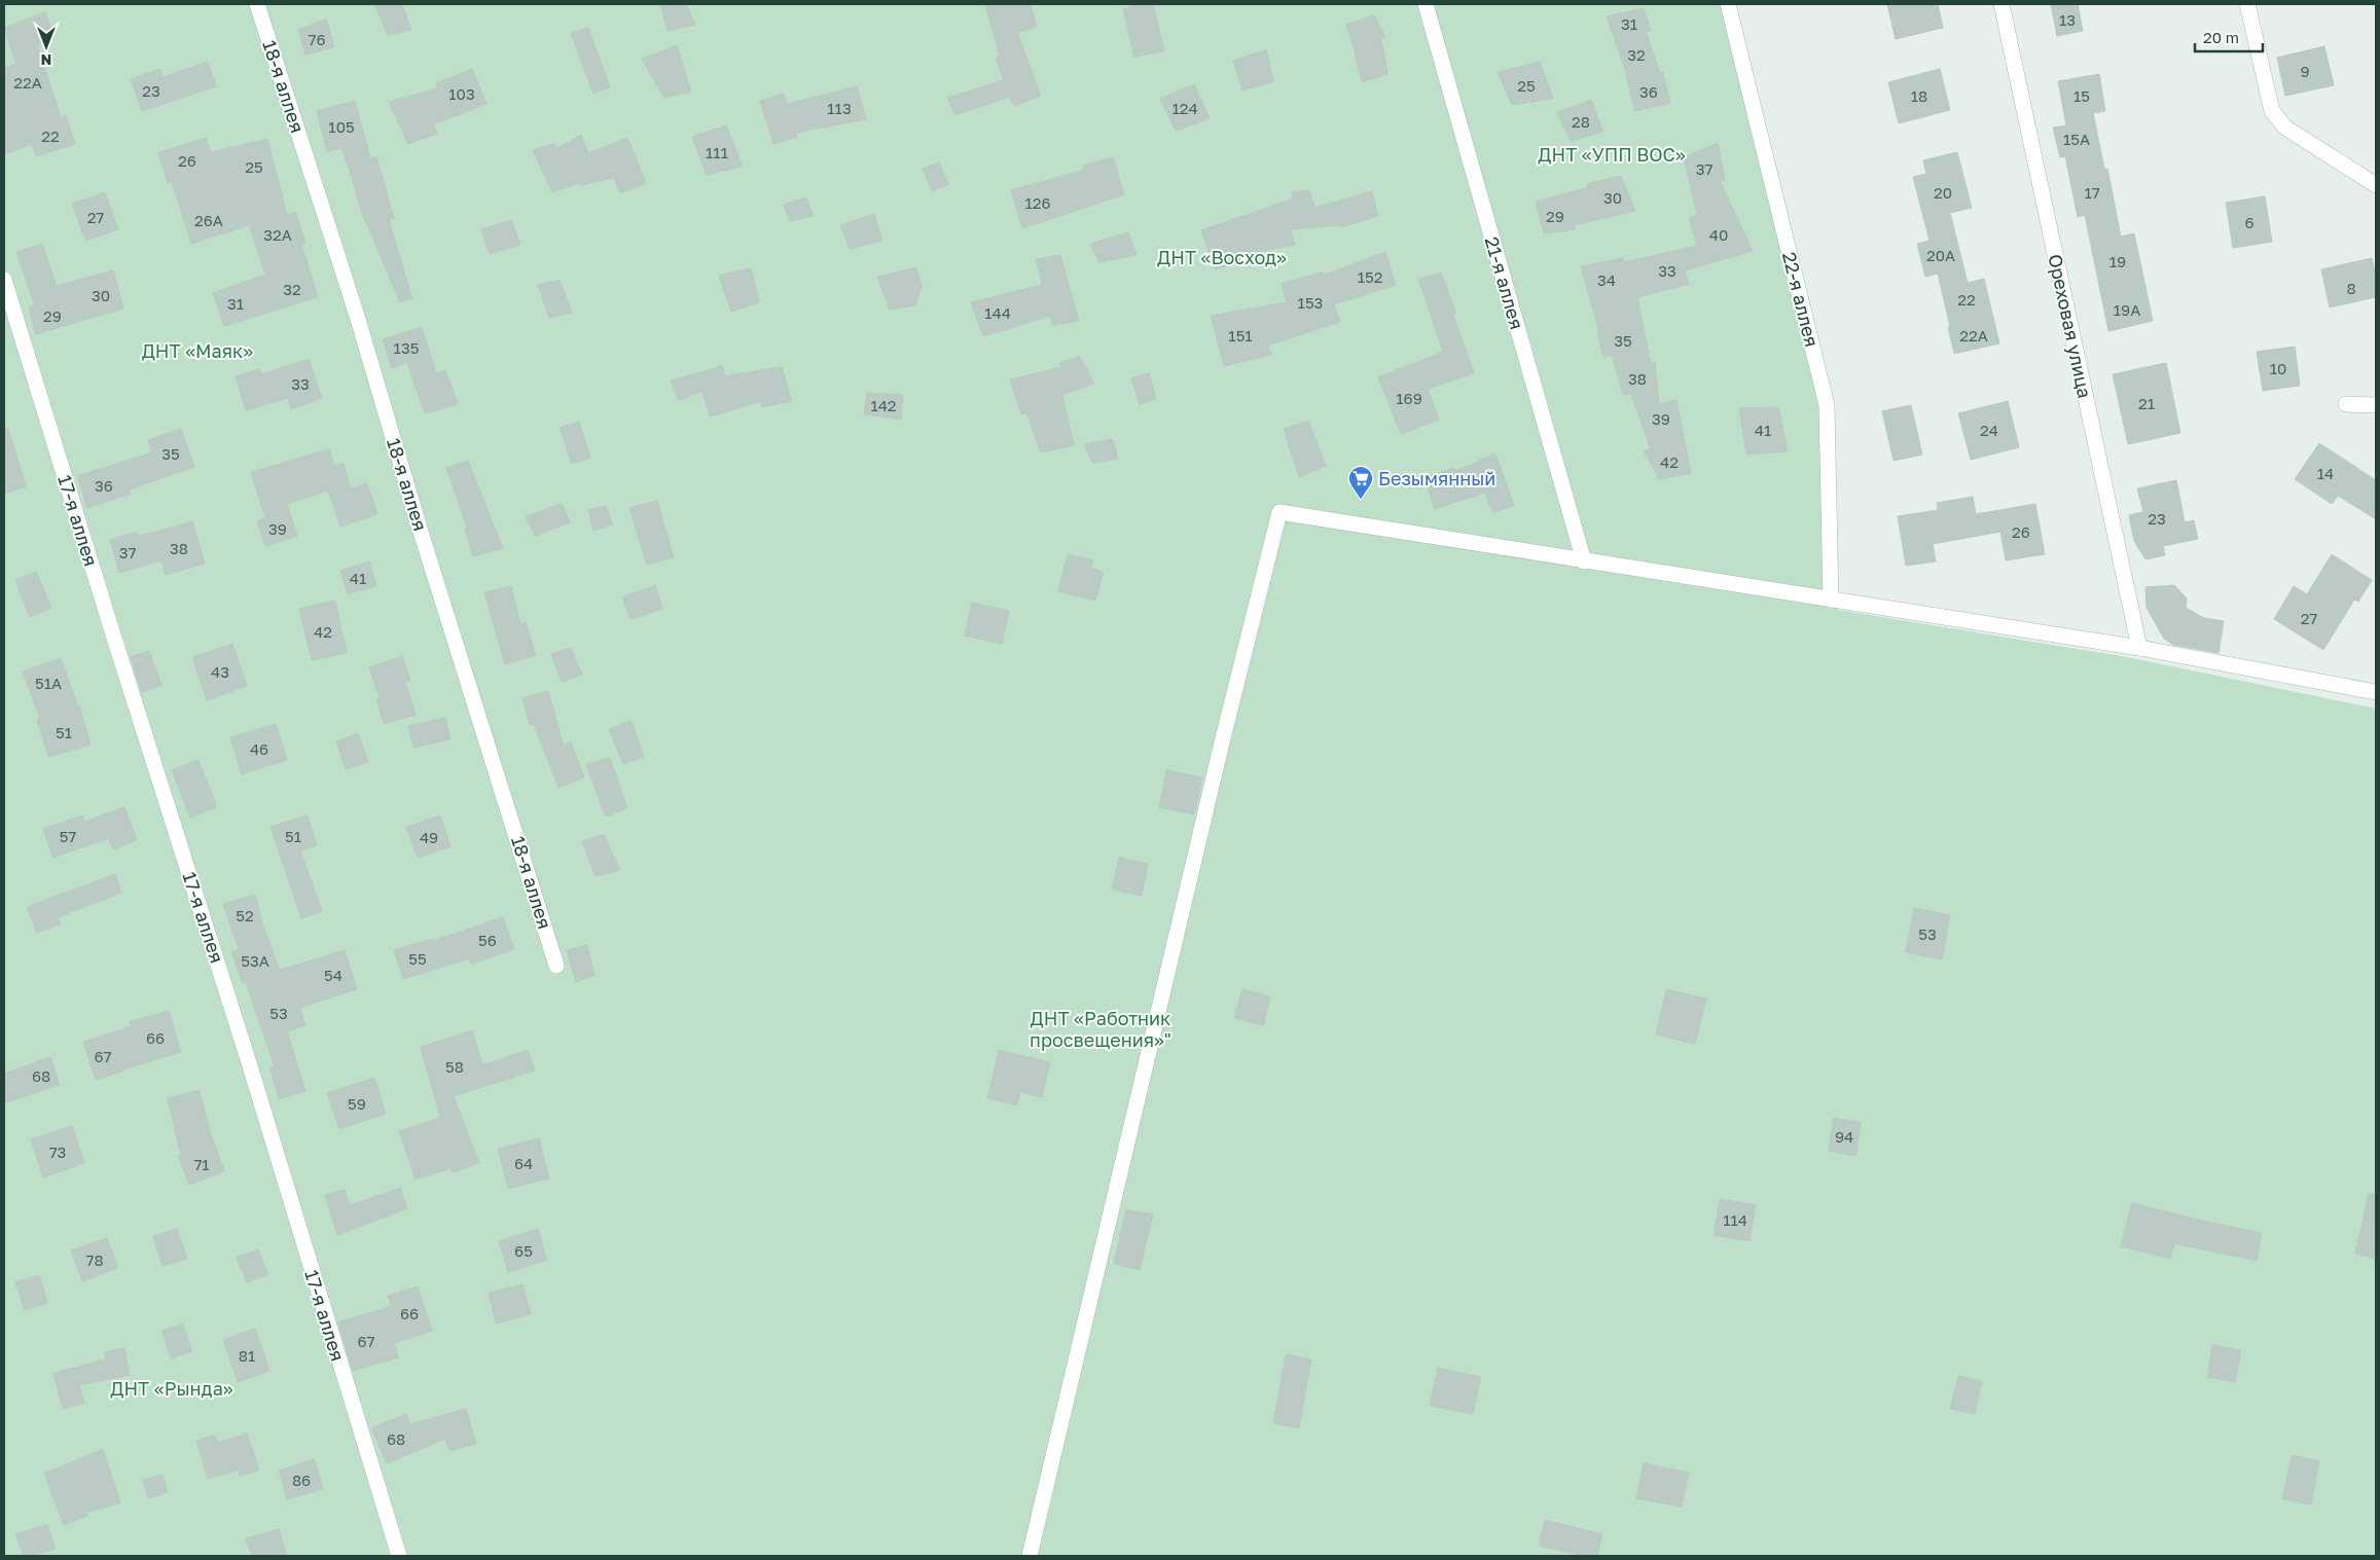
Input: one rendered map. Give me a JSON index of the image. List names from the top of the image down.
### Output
{
  "streets": {
    "street": [
      "18-я аллея",
      "21-я аллея",
      "22-я аллея",
      "Ореховая улица",
      "17-я аллея"
    ]
  },
  "parks": [
    "ДНТ «УПП ВОС»",
    "ДНТ «Восход»",
    "ДНТ «Маяк»",
    "ДНТ «Работник просвещения»\"",
    "ДНТ «Рында»"
  ],
  "places": {
    "supermarket": ["Безымянный"]
  },
  "house_numbers": [
    "13",
    "31",
    "76",
    "32",
    "9",
    "22А",
    "25",
    "23",
    "36",
    "103",
    "18",
    "15",
    "113",
    "124",
    "28",
    "105",
    "22",
    "15А",
    "111",
    "26",
    "25",
    "37",
    "20",
    "17",
    "30",
    "126",
    "29",
    "27",
    "26А",
    "6",
    "32А",
    "40",
    "20А",
    "19",
    "33",
    "152",
    "34",
    "8",
    "32",
    "30",
    "22",
    "153",
    "31",
    "19А",
    "144",
    "29",
    "151",
    "22А",
    "35",
    "135",
    "10",
    "38",
    "33",
    "169",
    "21",
    "142",
    "39",
    "41",
    "24",
    "35",
    "42",
    "14",
    "36",
    "23",
    "39",
    "26",
    "38",
    "37",
    "41",
    "27",
    "42",
    "43",
    "51А",
    "51",
    "46",
    "57",
    "51",
    "49",
    "52",
    "53",
    "56",
    "55",
    "53А",
    "54",
    "53",
    "66",
    "67",
    "58",
    "68",
    "59",
    "94",
    "73",
    "64",
    "71",
    "114",
    "65",
    "78",
    "66",
    "67",
    "81",
    "68",
    "86"
  ],
  "scale_bar": "20 m",
  "north": "bottom"
}
